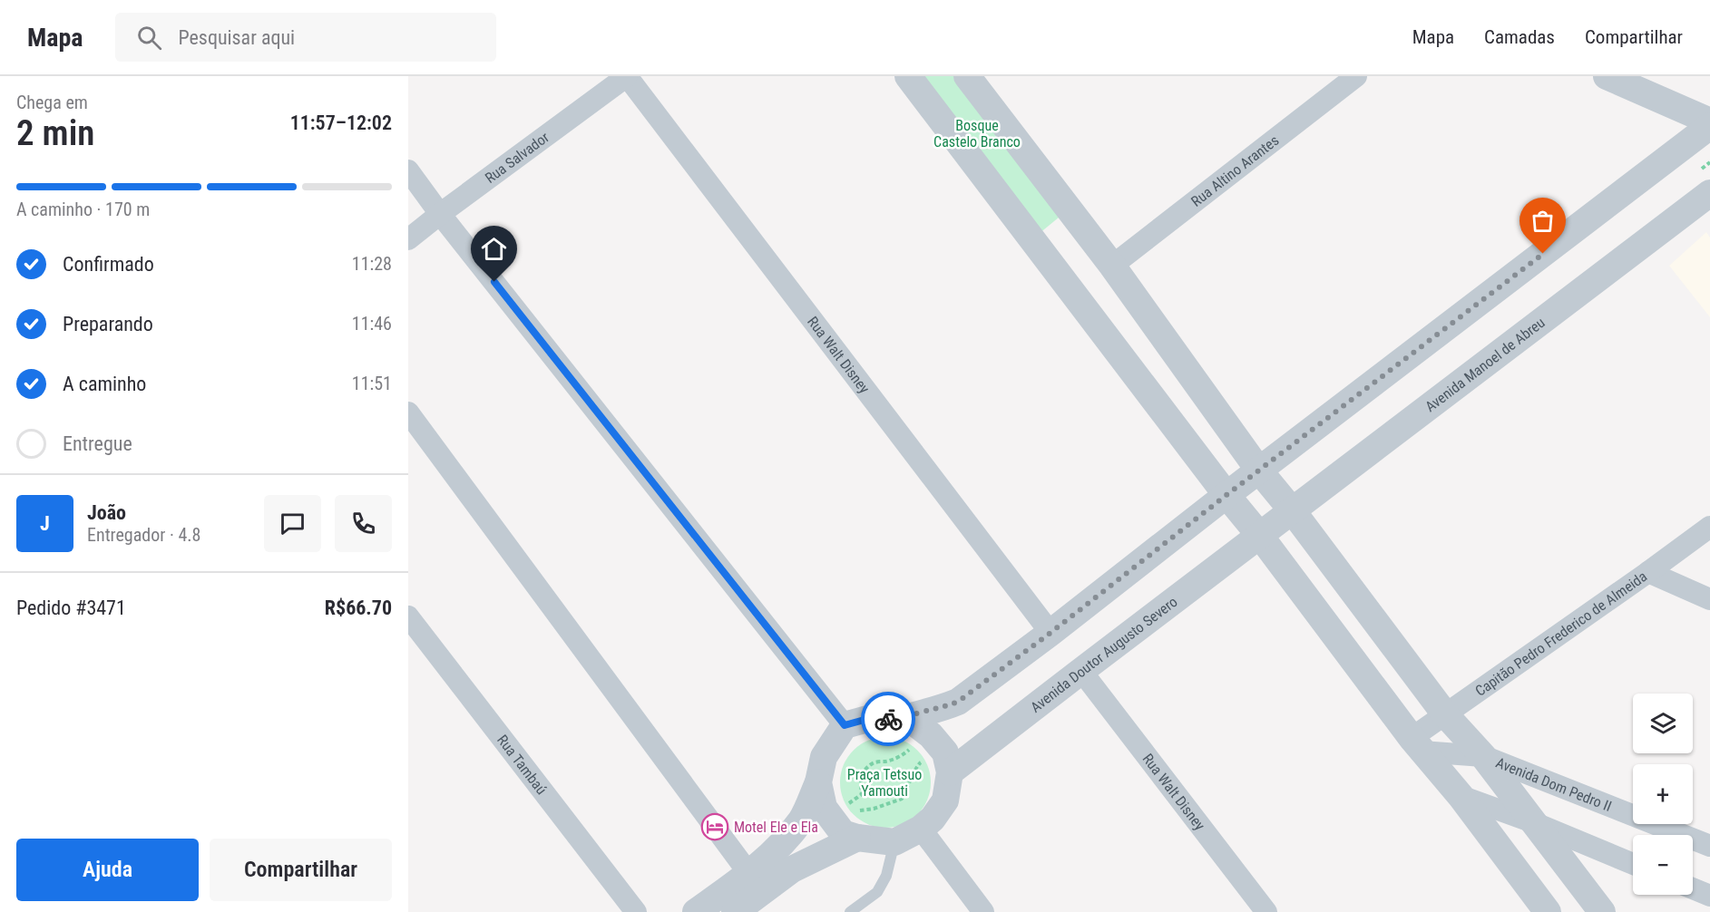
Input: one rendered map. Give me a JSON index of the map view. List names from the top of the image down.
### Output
{
  "streets": {
    "street": [
      "Rua Salvador",
      "Rua Altino Arantes",
      "Rua Walt Disney",
      "Avenida Manoel de Abreu",
      "Capitão Pedro Frederico de Almeida",
      "Avenida Doutor Augusto Severo",
      "Rua Tambaú",
      "Avenida Dom Pedro II"
    ]
  },
  "crossings": [
    ["Rua Salvador", "Rua Walt Disney"],
    ["Rua Walt Disney", "Avenida Doutor Augusto Severo"],
    ["Avenida Manoel de Abreu", "Avenida Doutor Augusto Severo"],
    ["Capitão Pedro Frederico de Almeida", "Avenida Dom Pedro II"]
  ],
  "parks": ["Bosque Castelo Branco", "Praça Tetsuo Yamouti"],
  "places": {
    "hotel": ["Motel Ele e Ela"]
  },
  "page": {
    "header": "Mapa",
    "search": "Pesquisar aqui",
    "nav": ["Mapa", "Camadas", "Compartilhar"],
    "heading": ["2 min", "Chega em", "11:57–12:02"],
    "panel": [
      "João",
      "Entregador · 4.8",
      "Pedido #3471",
      "R$66.70"
    ],
    "bar": "A caminho · 170 m",
    "list": [
      ["Confirmado", "11:28"],
      ["Preparando", "11:46"],
      ["A caminho", "11:51"],
      "Entregue"
    ],
    "round": "J",
    "map_buttons": ["+", "−"],
    "buttons": ["Ajuda", "Compartilhar"]
  }
}
